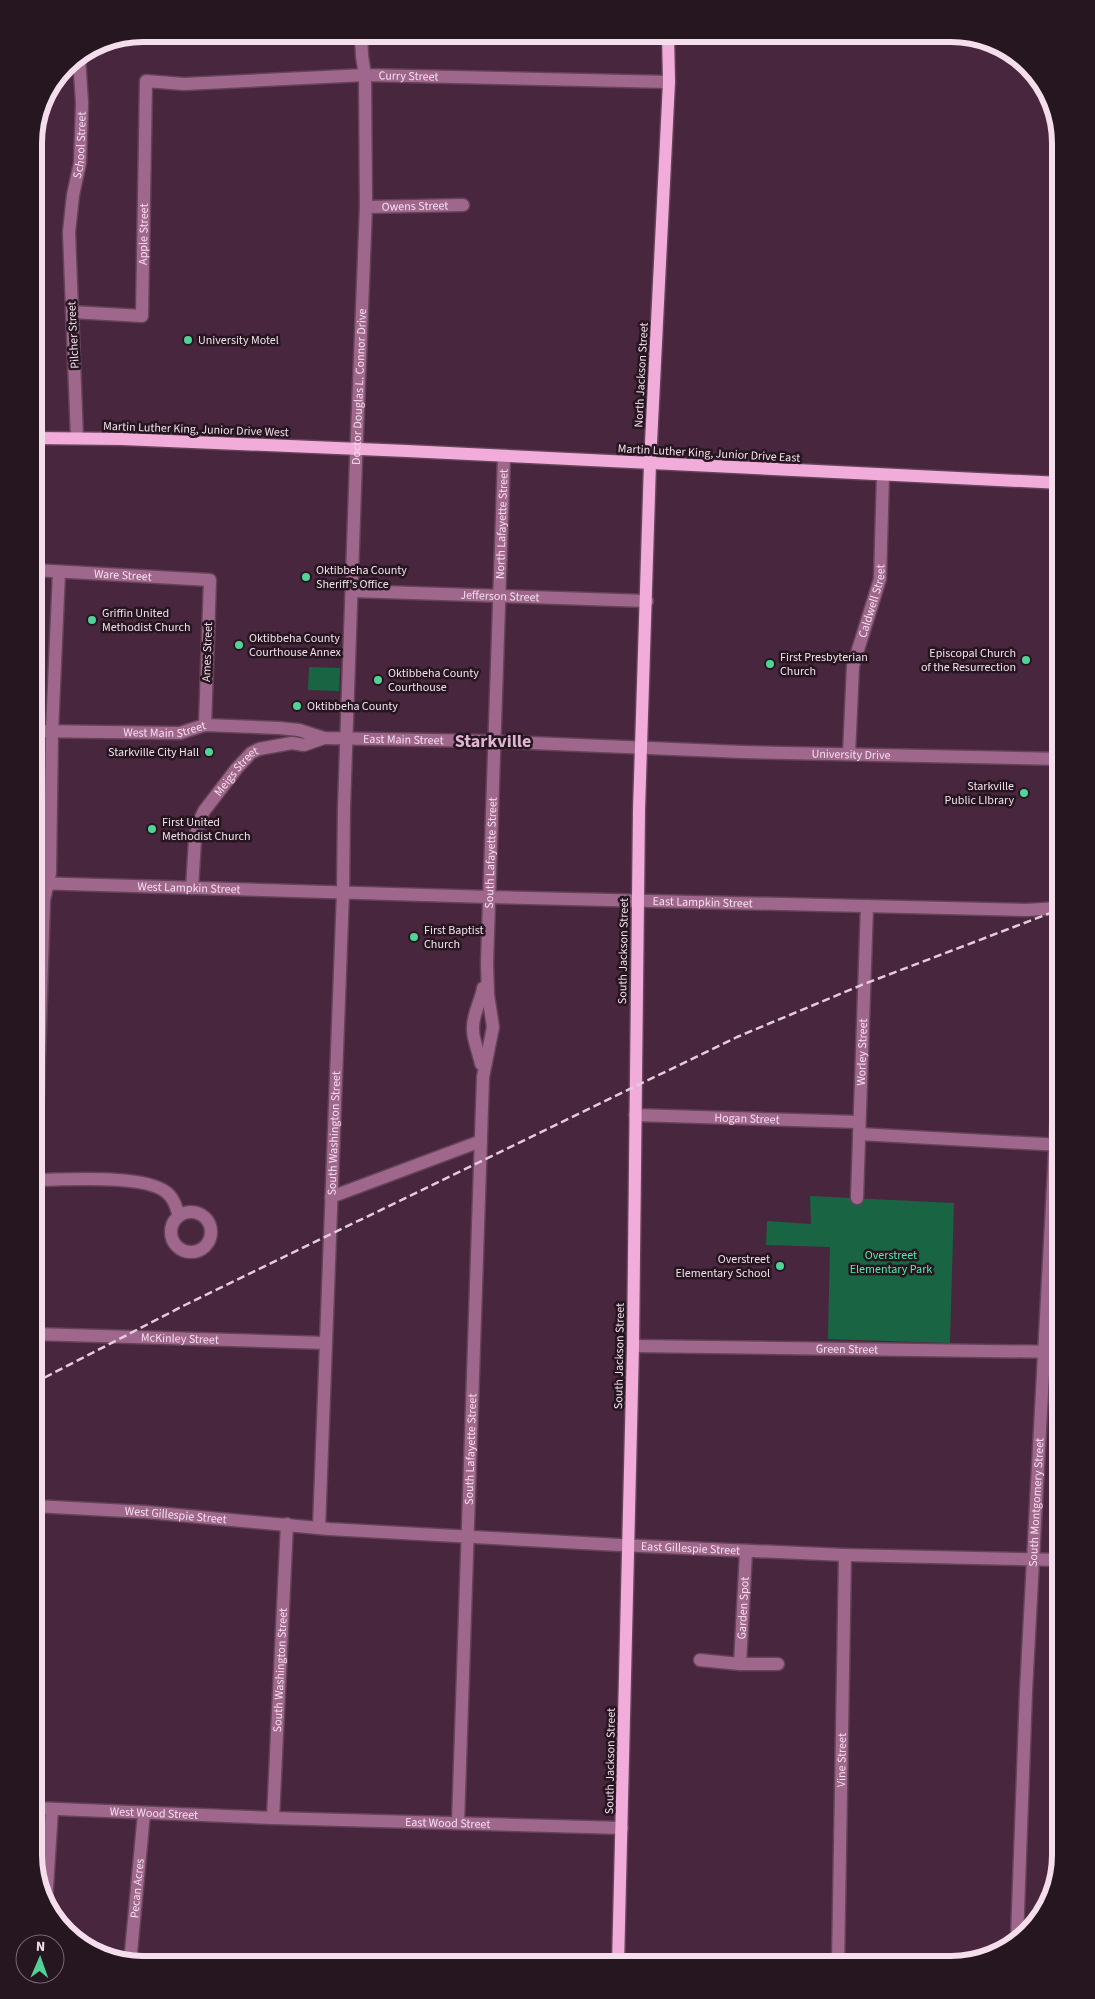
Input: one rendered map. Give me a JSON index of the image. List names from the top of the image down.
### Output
{
  "streets": {
    "main road": [
      "North Jackson Street",
      "Martin Luther King, Junior Drive West",
      "Martin Luther King, Junior Drive East",
      "South Jackson Street"
    ],
    "street": [
      "Curry Street",
      "School Street",
      "Owens Street",
      "Apple Street",
      "Pilcher Street",
      "Doctor Douglas L. Connor Drive",
      "North Lafayette Street",
      "Ware Street",
      "Jefferson Street",
      "Caldwell Street",
      "Ames Street",
      "West Main Street",
      "East Main Street",
      "University Drive",
      "Meigs Street",
      "South Lafayette Street",
      "West Lampkin Street",
      "East Lampkin Street",
      "Worley Street",
      "Hogan Street",
      "South Washington Street",
      "McKinley Street",
      "Green Street",
      "South Montgomery Street",
      "West Gillespie Street",
      "East Gillespie Street",
      "Garden Spot",
      "Vine Street",
      "West Wood Street",
      "East Wood Street",
      "Pecan Acres"
    ]
  },
  "crossings": [
    ["Curry Street", "Apple Street"],
    ["Curry Street", "North Jackson Street"],
    ["Curry Street", "Doctor Douglas L. Connor Drive"],
    ["School Street", "Pilcher Street"],
    ["Owens Street", "Doctor Douglas L. Connor Drive"],
    ["Apple Street", "Pilcher Street"],
    ["Pilcher Street", "Martin Luther King, Junior Drive West"],
    ["North Jackson Street", "Martin Luther King, Junior Drive East"],
    ["North Jackson Street", "Jefferson Street"],
    ["North Jackson Street", "East Main Street"],
    ["North Jackson Street", "University Drive"],
    ["North Jackson Street", "South Jackson Street"],
    ["Doctor Douglas L. Connor Drive", "Martin Luther King, Junior Drive West"],
    ["Doctor Douglas L. Connor Drive", "Martin Luther King, Junior Drive East"],
    ["Doctor Douglas L. Connor Drive", "Jefferson Street"],
    ["Doctor Douglas L. Connor Drive", "East Main Street"],
    ["Doctor Douglas L. Connor Drive", "Meigs Street"],
    ["Doctor Douglas L. Connor Drive", "South Washington Street"],
    ["Martin Luther King, Junior Drive West", "Martin Luther King, Junior Drive East"],
    ["Martin Luther King, Junior Drive East", "North Lafayette Street"],
    ["Martin Luther King, Junior Drive East", "Caldwell Street"],
    ["North Lafayette Street", "Jefferson Street"],
    ["North Lafayette Street", "East Main Street"],
    ["North Lafayette Street", "South Lafayette Street"],
    ["Ware Street", "Ames Street"],
    ["Caldwell Street", "University Drive"],
    ["Ames Street", "West Main Street"],
    ["West Main Street", "Meigs Street"],
    ["East Main Street", "University Drive"],
    ["East Main Street", "Meigs Street"],
    ["East Main Street", "South Lafayette Street"],
    ["East Main Street", "South Jackson Street"],
    ["East Main Street", "South Washington Street"],
    ["University Drive", "South Jackson Street"],
    ["Meigs Street", "West Lampkin Street"],
    ["Meigs Street", "South Washington Street"],
    ["South Lafayette Street", "East Lampkin Street"],
    ["South Lafayette Street", "East Gillespie Street"],
    ["South Lafayette Street", "East Wood Street"],
    ["West Lampkin Street", "East Lampkin Street"],
    ["West Lampkin Street", "South Washington Street"],
    ["East Lampkin Street", "South Jackson Street"],
    ["East Lampkin Street", "Worley Street"],
    ["East Lampkin Street", "South Washington Street"],
    ["South Jackson Street", "Hogan Street"],
    ["South Jackson Street", "Green Street"],
    ["South Jackson Street", "East Gillespie Street"],
    ["South Jackson Street", "East Wood Street"],
    ["Worley Street", "Hogan Street"],
    ["South Washington Street", "McKinley Street"],
    ["South Washington Street", "West Gillespie Street"],
    ["South Washington Street", "East Gillespie Street"],
    ["South Washington Street", "West Wood Street"],
    ["South Washington Street", "East Wood Street"],
    ["Green Street", "South Montgomery Street"],
    ["South Montgomery Street", "East Gillespie Street"],
    ["West Gillespie Street", "East Gillespie Street"],
    ["East Gillespie Street", "Garden Spot"],
    ["East Gillespie Street", "Vine Street"],
    ["West Wood Street", "East Wood Street"],
    ["West Wood Street", "Pecan Acres"]
  ],
  "districts": ["Starkville"],
  "parks": ["Overstreet Elementary Park"],
  "places": [
    "University Motel",
    "Oktibbeha County Sheriff's Office",
    "Griffin United Methodist Church",
    "Oktibbeha County Courthouse Annex",
    "Episcopal Church of the Resurrection",
    "First Presbyterian Church",
    "Oktibbeha County Courthouse",
    "Oktibbeha County",
    "Starkville City Hall",
    "Starkville Public LIbrary",
    "First United Methodist Church",
    "First Baptist Church",
    "Overstreet Elementary School"
  ],
  "north": "top"
}
